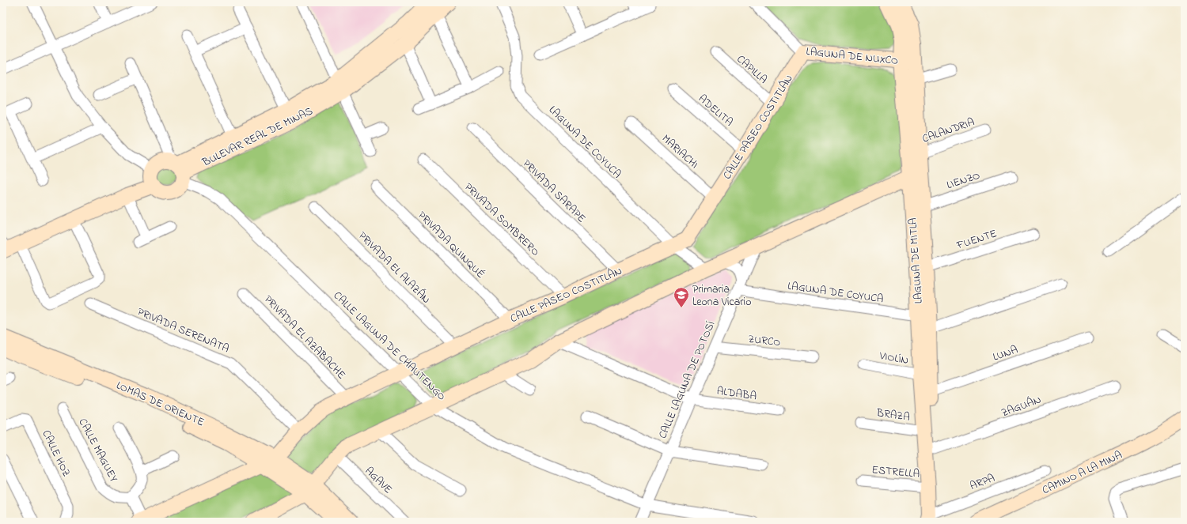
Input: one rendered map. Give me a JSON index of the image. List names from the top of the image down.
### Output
{
  "streets": {
    "street": [
      "LAGUNA DE NUXCO",
      "CAPILLA",
      "ADELITA",
      "CALLE PASEO COSTITLÁN",
      "CALANDRIA",
      "BULEVAR REAL DE MINAS",
      "LAGUNA DE COYUCA",
      "MARIACHI",
      "LIENZO",
      "PRIVADA SARAPE",
      "PRIVADA SOMBRERO",
      "FUENTE",
      "PRIVADA QUINQUÉ",
      "LAGUNA DE MITLA",
      "PRIVADA EL ALAZÁN",
      "PRIVADA SERENATA",
      "PRIVADA EL AZABACHE",
      "ZURCO",
      "CALLE LAGUNA DE CHAUTENGO",
      "LUNA",
      "VIOLÍN",
      "CALLE LAGUNA DE POTOSÍ",
      "ALDABA",
      "LOMAS DE ORIENTE",
      "ZAGUÁN",
      "BRAZA",
      "CALLE MAGUEY",
      "CALLE HOZ",
      "ESTRELLA",
      "CAMINO A LA MINA",
      "AGAVE",
      "ARPA"
    ]
  },
  "crossings": [
    ["LAGUNA DE NUXCO", "CALLE PASEO COSTITLÁN"],
    ["LAGUNA DE NUXCO", "LAGUNA DE MITLA"],
    ["CAPILLA", "CALLE PASEO COSTITLÁN"],
    ["ADELITA", "CALLE PASEO COSTITLÁN"],
    ["CALLE PASEO COSTITLÁN", "LAGUNA DE COYUCA"],
    ["CALLE PASEO COSTITLÁN", "MARIACHI"],
    ["CALLE PASEO COSTITLÁN", "PRIVADA SARAPE"],
    ["CALLE PASEO COSTITLÁN", "PRIVADA SOMBRERO"],
    ["CALLE PASEO COSTITLÁN", "PRIVADA QUINQUÉ"],
    ["CALLE PASEO COSTITLÁN", "PRIVADA EL ALAZÁN"],
    ["CALLE PASEO COSTITLÁN", "PRIVADA SERENATA"],
    ["CALLE PASEO COSTITLÁN", "PRIVADA EL AZABACHE"],
    ["CALLE PASEO COSTITLÁN", "CALLE LAGUNA DE CHAUTENGO"],
    ["CALLE PASEO COSTITLÁN", "LOMAS DE ORIENTE"],
    ["CALANDRIA", "LAGUNA DE MITLA"],
    ["BULEVAR REAL DE MINAS", "CALLE LAGUNA DE CHAUTENGO"],
    ["LAGUNA DE COYUCA", "LAGUNA DE MITLA"],
    ["LAGUNA DE COYUCA", "CALLE LAGUNA DE POTOSÍ"],
    ["LIENZO", "LAGUNA DE MITLA"],
    ["FUENTE", "LAGUNA DE MITLA"],
    ["LAGUNA DE MITLA", "LUNA"],
    ["LAGUNA DE MITLA", "VIOLÍN"],
    ["LAGUNA DE MITLA", "ZAGUÁN"],
    ["LAGUNA DE MITLA", "BRAZA"],
    ["LAGUNA DE MITLA", "ESTRELLA"],
    ["LAGUNA DE MITLA", "ARPA"],
    ["ZURCO", "CALLE LAGUNA DE POTOSÍ"],
    ["CALLE LAGUNA DE CHAUTENGO", "CALLE LAGUNA DE POTOSÍ"],
    ["CALLE LAGUNA DE POTOSÍ", "ALDABA"]
  ],
  "places": {
    "school or university": ["Primaria Leona Vicario"]
  }
}
